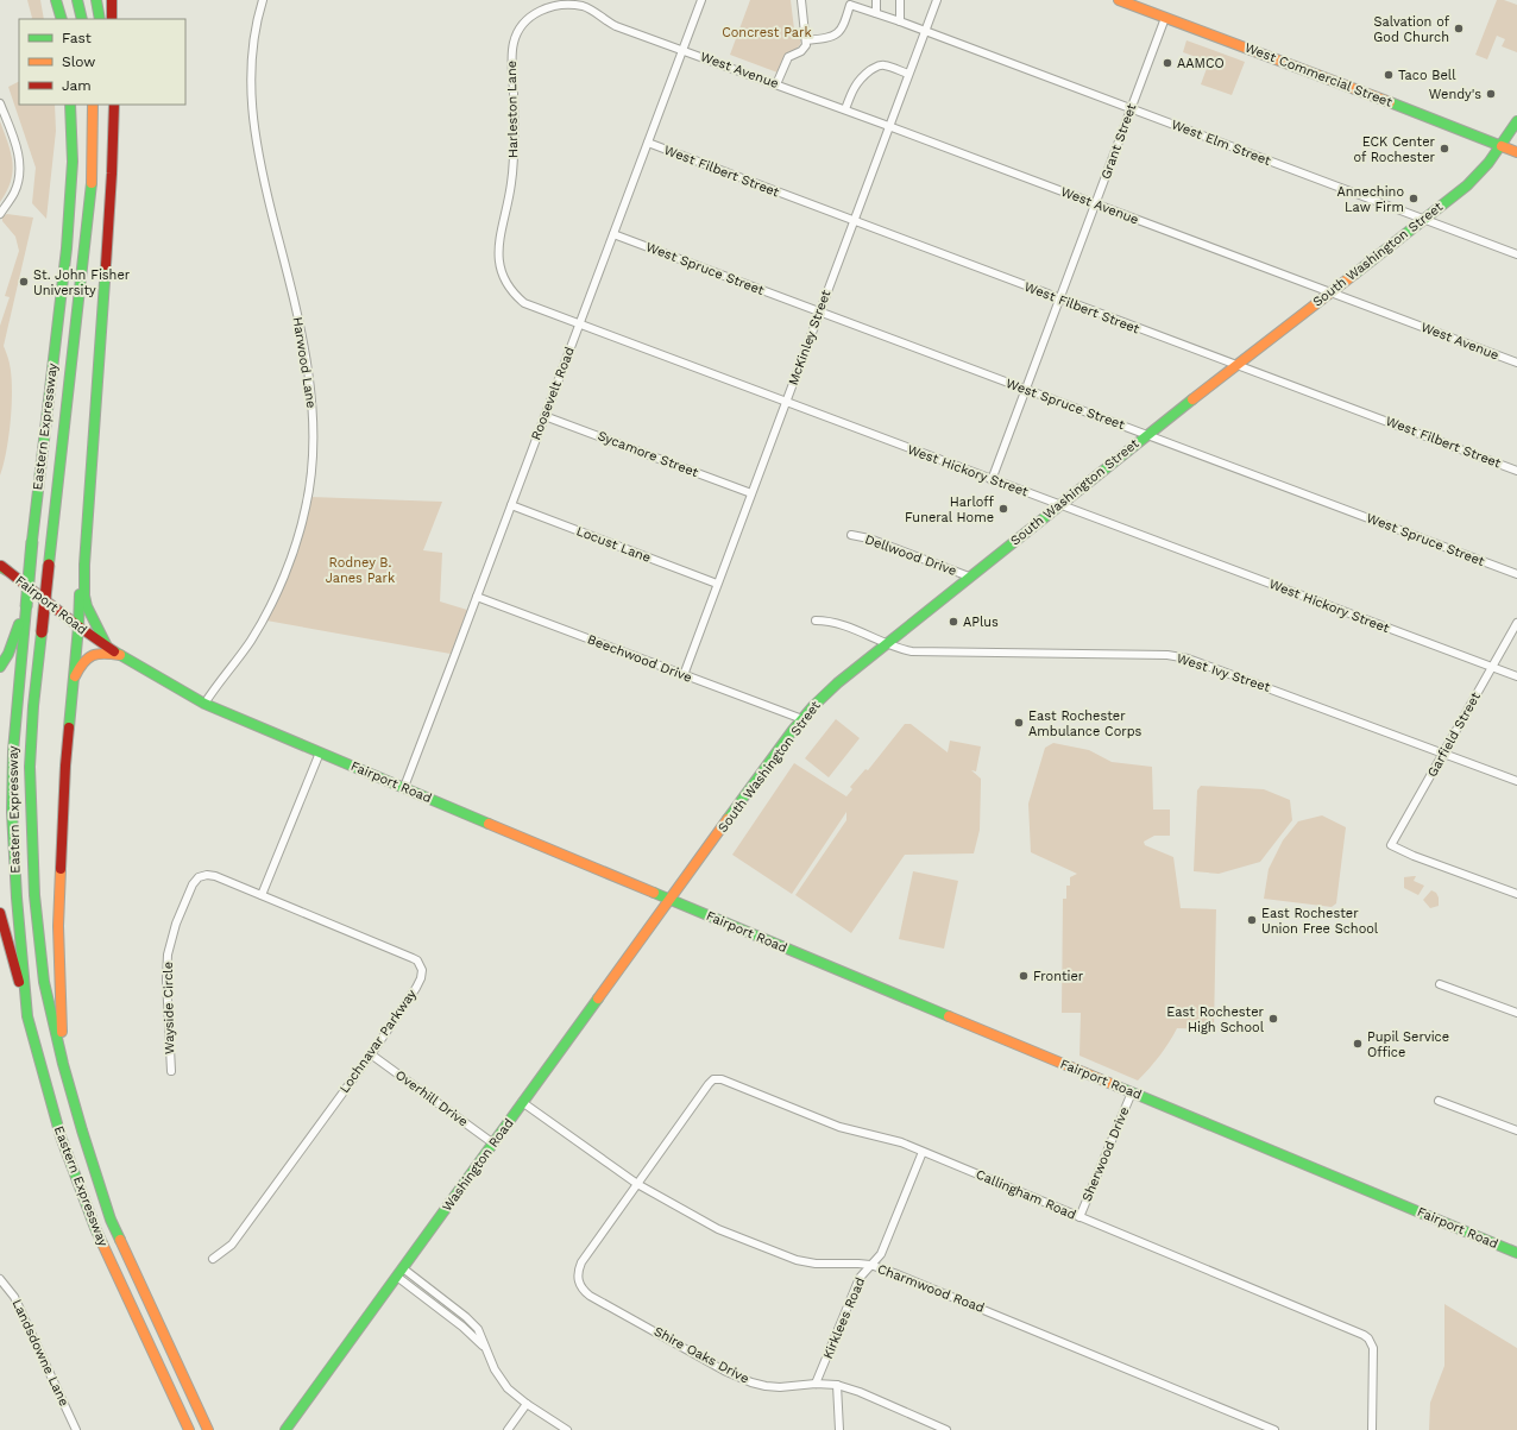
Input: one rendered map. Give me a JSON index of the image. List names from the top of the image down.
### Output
{
  "streets": {
    "main road": [
      "West Commercial Street",
      "South Washington Street",
      "Eastern Expressway",
      "Fairport Road",
      "Washington Road"
    ],
    "street": [
      "West Avenue",
      "Harleston Lane",
      "Grant Street",
      "West Elm Street",
      "West Filbert Street",
      "West Spruce Street",
      "McKinley Street",
      "Harwood Lane",
      "Roosevelt Road",
      "Sycamore Street",
      "West Hickory Street",
      "Locust Lane",
      "Dellwood Drive",
      "Beechwood Drive",
      "West Ivy Street",
      "Garfield Street",
      "Wayside Circle",
      "Lochnavar Parkway",
      "Overhill Drive",
      "Sherwood Drive",
      "Callingham Road",
      "Charmwood Road",
      "Kirklees Road",
      "Landsdowne Lane",
      "Shire Oaks Drive"
    ]
  },
  "crossings": [
    ["West Avenue", "Harleston Lane"],
    ["West Avenue", "Grant Street"],
    ["West Avenue", "South Washington Street"],
    ["West Avenue", "McKinley Street"],
    ["West Avenue", "Roosevelt Road"],
    ["West Commercial Street", "Grant Street"],
    ["West Commercial Street", "South Washington Street"],
    ["Harleston Lane", "Roosevelt Road"],
    ["Harleston Lane", "West Hickory Street"],
    ["Grant Street", "West Elm Street"],
    ["Grant Street", "West Filbert Street"],
    ["Grant Street", "West Spruce Street"],
    ["Grant Street", "West Hickory Street"],
    ["West Elm Street", "South Washington Street"],
    ["West Elm Street", "McKinley Street"],
    ["West Filbert Street", "South Washington Street"],
    ["West Filbert Street", "McKinley Street"],
    ["West Filbert Street", "Roosevelt Road"],
    ["South Washington Street", "West Spruce Street"],
    ["South Washington Street", "West Hickory Street"],
    ["South Washington Street", "Dellwood Drive"],
    ["South Washington Street", "Fairport Road"],
    ["South Washington Street", "Beechwood Drive"],
    ["South Washington Street", "West Ivy Street"],
    ["South Washington Street", "Washington Road"],
    ["West Spruce Street", "McKinley Street"],
    ["West Spruce Street", "Roosevelt Road"],
    ["McKinley Street", "Sycamore Street"],
    ["McKinley Street", "West Hickory Street"],
    ["McKinley Street", "Locust Lane"],
    ["McKinley Street", "Beechwood Drive"],
    ["Harwood Lane", "Fairport Road"],
    ["Roosevelt Road", "Sycamore Street"],
    ["Roosevelt Road", "West Hickory Street"],
    ["Roosevelt Road", "Locust Lane"],
    ["Roosevelt Road", "Fairport Road"],
    ["Roosevelt Road", "Beechwood Drive"],
    ["West Hickory Street", "Garfield Street"],
    ["Fairport Road", "Sherwood Drive"],
    ["Fairport Road", "Washington Road"],
    ["West Ivy Street", "Garfield Street"],
    ["Wayside Circle", "Lochnavar Parkway"],
    ["Lochnavar Parkway", "Overhill Drive"],
    ["Overhill Drive", "Washington Road"],
    ["Sherwood Drive", "Callingham Road"],
    ["Washington Road", "Charmwood Road"],
    ["Callingham Road", "Charmwood Road"],
    ["Callingham Road", "Kirklees Road"],
    ["Callingham Road", "Shire Oaks Drive"],
    ["Charmwood Road", "Kirklees Road"],
    ["Charmwood Road", "Shire Oaks Drive"],
    ["Kirklees Road", "Shire Oaks Drive"]
  ],
  "parks": ["Concrest Park", "Rodney B. Janes Park"],
  "places": [
    "Salvation of God Church",
    "AAMCO",
    "Taco Bell",
    "Wendy's",
    "ECK Center of Rochester",
    "Annechino Law Firm",
    "St. John Fisher University",
    "Harloff Funeral Home",
    "APlus",
    "East Rochester Ambulance Corps",
    "East Rochester Union Free School",
    "Frontier",
    "East Rochester High School",
    "Pupil Service Office"
  ],
  "legend": ["Fast", "Slow", "Jam"]
}
